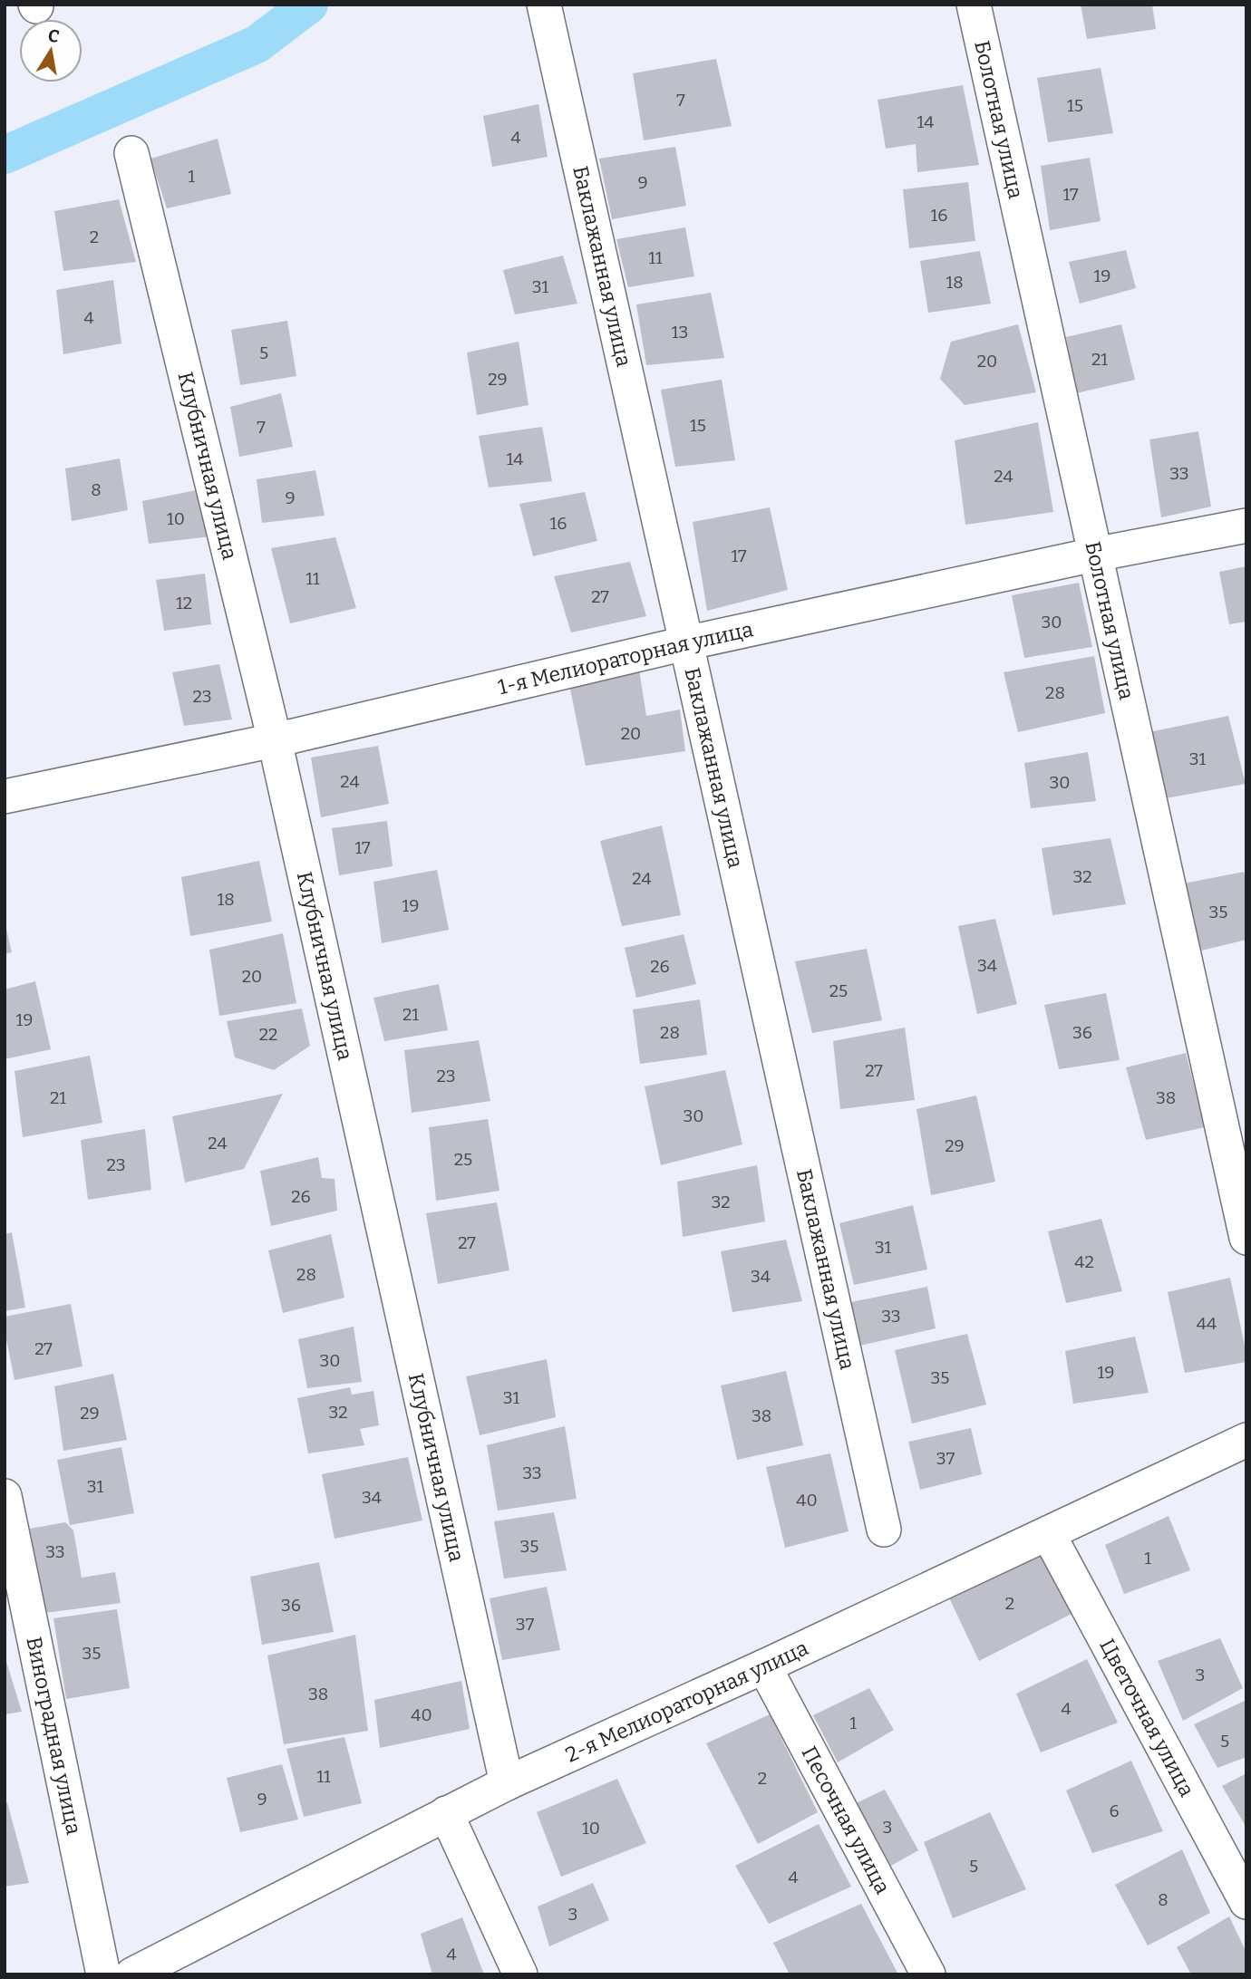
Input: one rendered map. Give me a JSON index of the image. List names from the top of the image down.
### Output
{
  "streets": {
    "street": [
      "Болотная улица",
      "Баклажанная улица",
      "Клубничная улица",
      "1-я Мелиораторная улица",
      "2-я Мелиораторная улица",
      "Цветочная улица",
      "Виноградная улица",
      "Песочная улица"
    ]
  },
  "crossings": [
    ["Болотная улица", "1-я Мелиораторная улица"],
    ["Баклажанная улица", "1-я Мелиораторная улица"],
    ["Клубничная улица", "1-я Мелиораторная улица"],
    ["Клубничная улица", "2-я Мелиораторная улица"],
    ["2-я Мелиораторная улица", "Цветочная улица"],
    ["2-я Мелиораторная улица", "Песочная улица"]
  ],
  "house_numbers": [
    "7",
    "15",
    "14",
    "4",
    "1",
    "9",
    "17",
    "16",
    "2",
    "11",
    "19",
    "18",
    "31",
    "4",
    "13",
    "5",
    "21",
    "20",
    "29",
    "15",
    "7",
    "14",
    "33",
    "24",
    "8",
    "9",
    "10",
    "16",
    "17",
    "11",
    "27",
    "12",
    "30",
    "28",
    "23",
    "20",
    "31",
    "24",
    "30",
    "17",
    "32",
    "24",
    "18",
    "19",
    "35",
    "34",
    "26",
    "20",
    "25",
    "21",
    "19",
    "28",
    "36",
    "22",
    "27",
    "23",
    "21",
    "38",
    "30",
    "24",
    "29",
    "25",
    "23",
    "26",
    "32",
    "27",
    "31",
    "42",
    "28",
    "34",
    "33",
    "44",
    "27",
    "30",
    "19",
    "35",
    "31",
    "32",
    "29",
    "38",
    "37",
    "33",
    "31",
    "34",
    "40",
    "35",
    "33",
    "1",
    "2",
    "36",
    "37",
    "35",
    "3",
    "38",
    "4",
    "40",
    "1",
    "5",
    "11",
    "2",
    "9",
    "6",
    "3",
    "10",
    "5",
    "4",
    "8",
    "3",
    "4"
  ],
  "north": "top"
}
